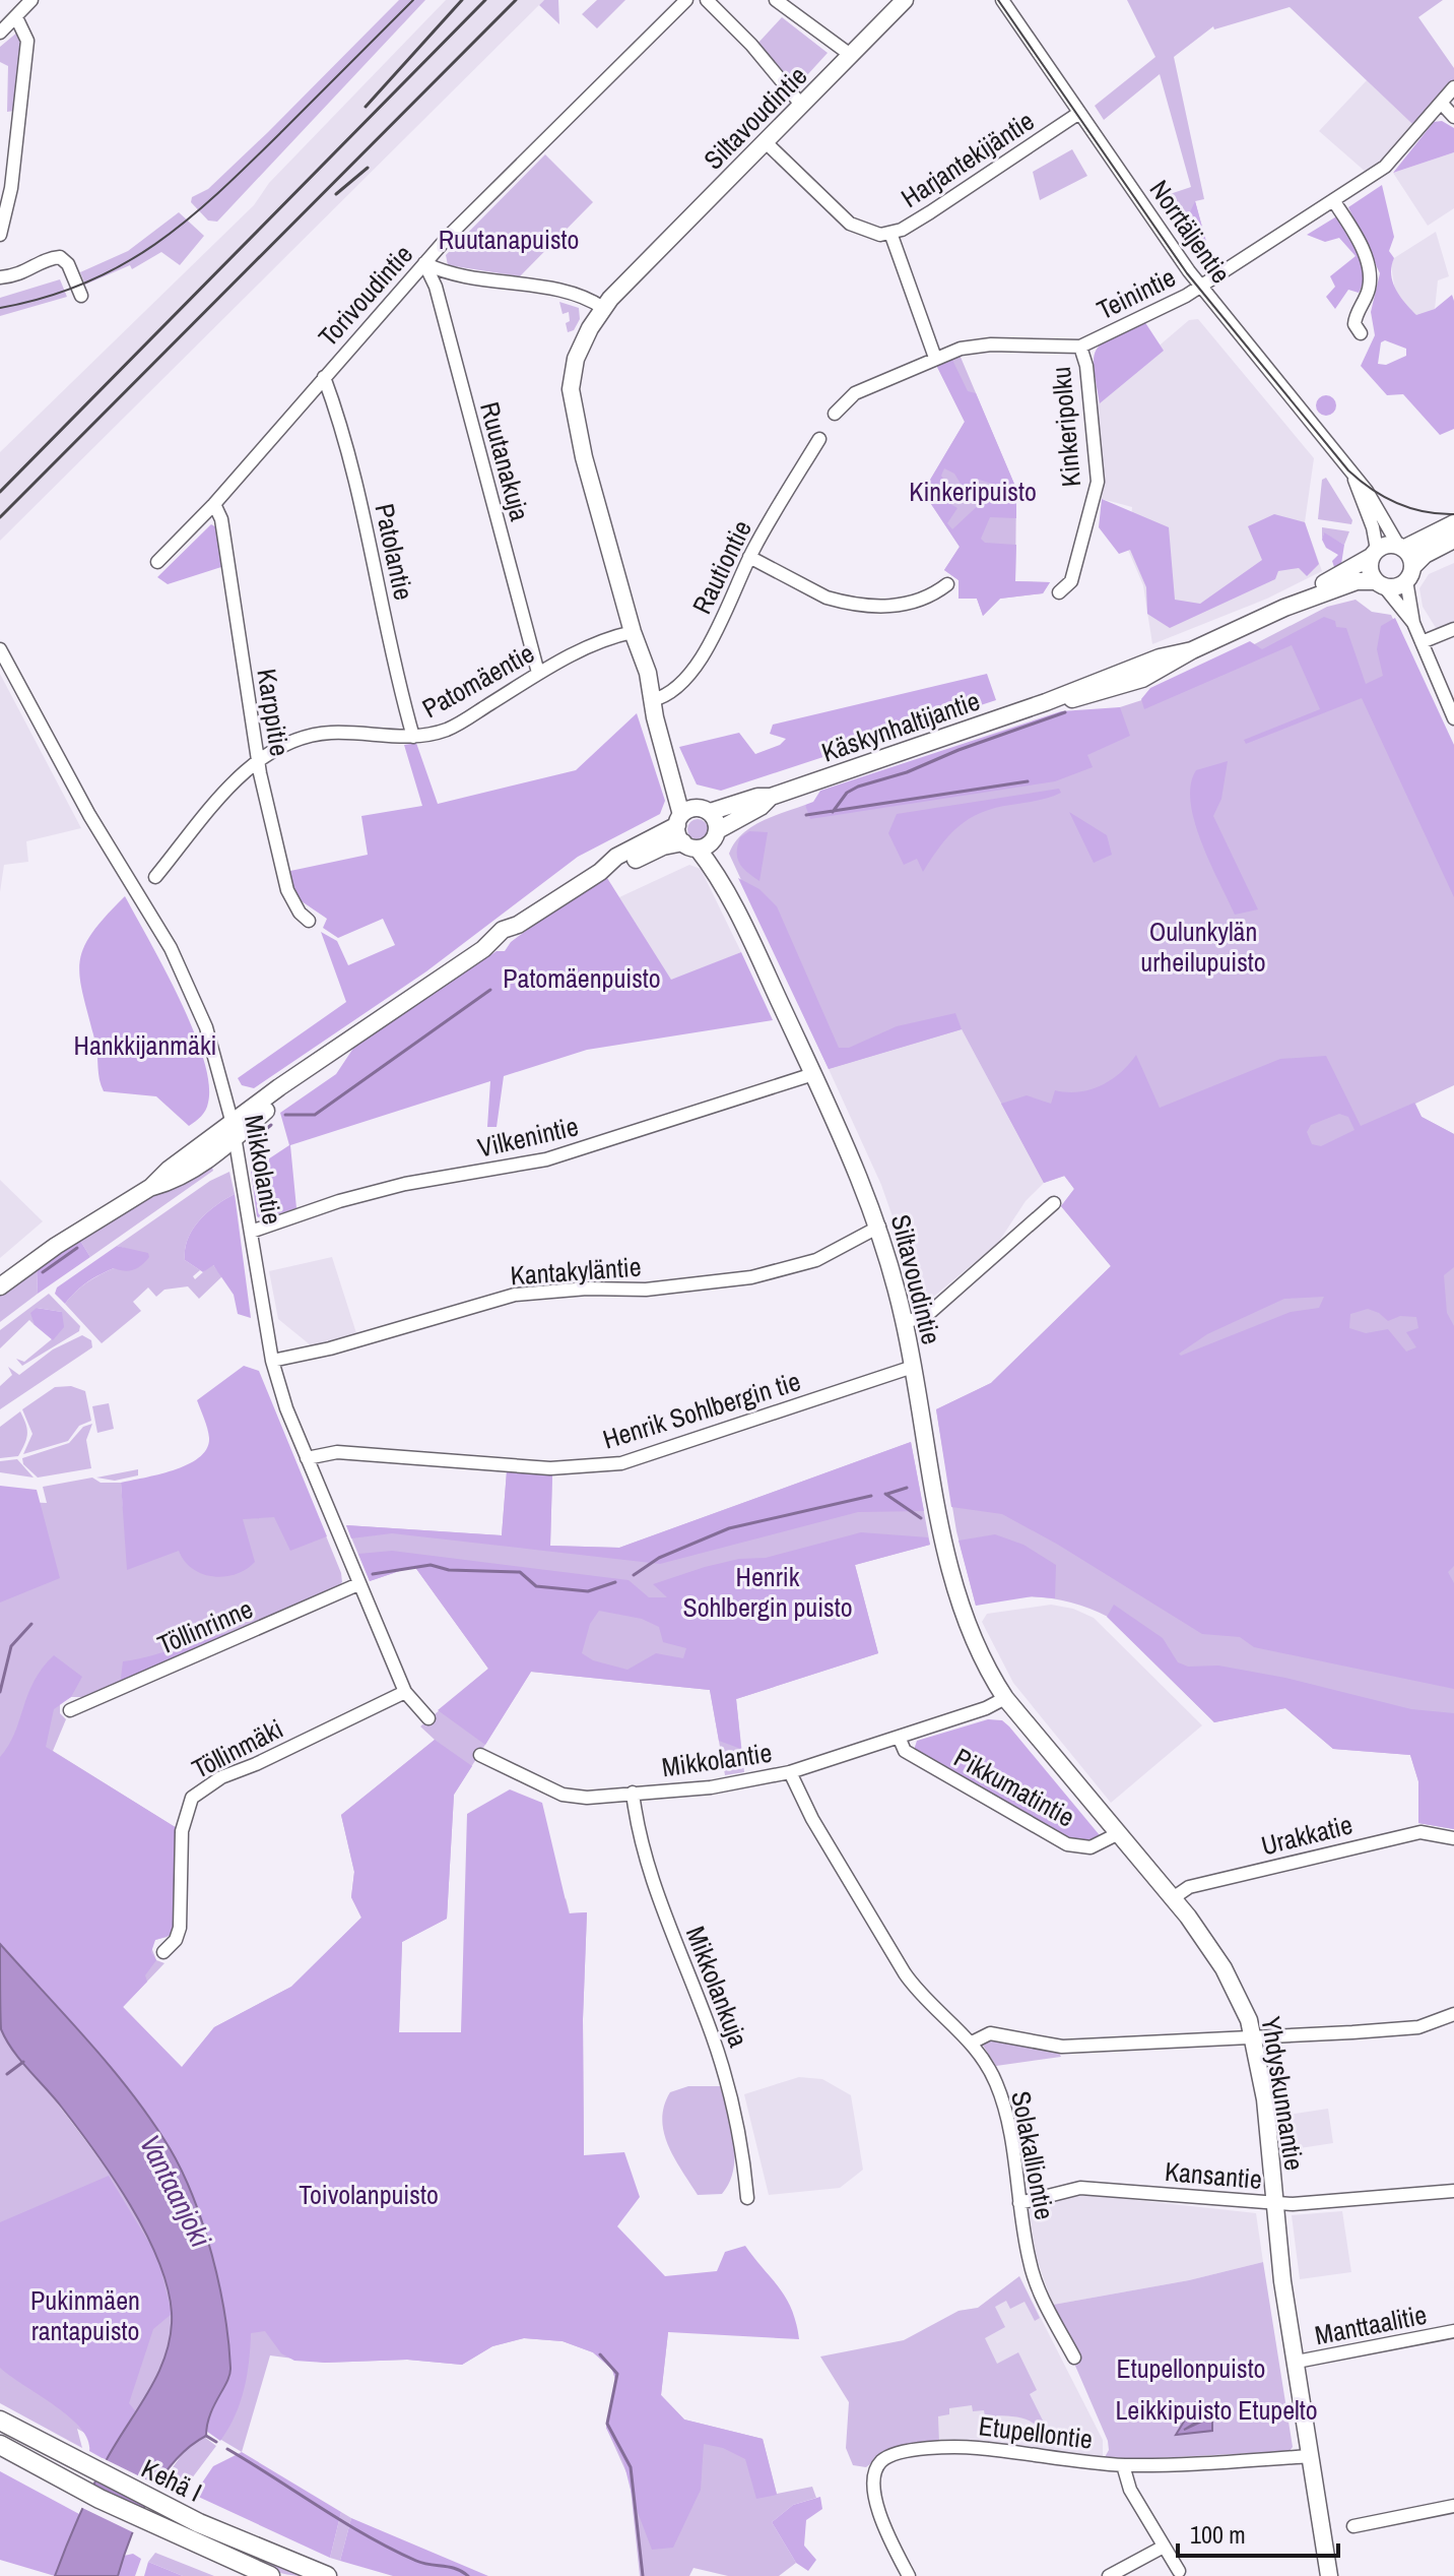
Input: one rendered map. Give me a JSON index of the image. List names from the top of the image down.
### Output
{
  "streets": {
    "highway": ["Kehä I"],
    "main road": ["Siltavoudintie", "Käskynhaltijantie", "Yhdyskunnantie"],
    "street": [
      "Harjantekijäntie",
      "Norrtäljentie",
      "Teinintie",
      "Torivoudintie",
      "Kinkeripolku",
      "Ruutanakuja",
      "Patolantie",
      "Rautiontie",
      "Patomäentie",
      "Karppitie",
      "Vilkenintie",
      "Mikkolantie",
      "Kantakyläntie",
      "Henrik Sohlbergin tie",
      "Töllinrinne",
      "Töllinmäki",
      "Pikkumatintie",
      "Urakkatie",
      "Mikkolankuja",
      "Solakalliontie",
      "Kansantie",
      "Manttaalitie",
      "Etupellontie"
    ]
  },
  "crossings": [
    ["Siltavoudintie", "Harjantekijäntie"],
    ["Siltavoudintie", "Rautiontie"],
    ["Siltavoudintie", "Patomäentie"],
    ["Siltavoudintie", "Käskynhaltijantie"],
    ["Siltavoudintie", "Vilkenintie"],
    ["Siltavoudintie", "Mikkolantie"],
    ["Siltavoudintie", "Kantakyläntie"],
    ["Siltavoudintie", "Henrik Sohlbergin tie"],
    ["Siltavoudintie", "Yhdyskunnantie"],
    ["Harjantekijäntie", "Norrtäljentie"],
    ["Norrtäljentie", "Teinintie"],
    ["Norrtäljentie", "Käskynhaltijantie"],
    ["Teinintie", "Kinkeripolku"],
    ["Torivoudintie", "Ruutanakuja"],
    ["Torivoudintie", "Patolantie"],
    ["Torivoudintie", "Karppitie"],
    ["Ruutanakuja", "Patomäentie"],
    ["Patolantie", "Patomäentie"],
    ["Patomäentie", "Karppitie"],
    ["Käskynhaltijantie", "Mikkolantie"],
    ["Vilkenintie", "Mikkolantie"],
    ["Mikkolantie", "Kantakyläntie"],
    ["Mikkolantie", "Henrik Sohlbergin tie"],
    ["Mikkolantie", "Töllinrinne"],
    ["Mikkolantie", "Töllinmäki"],
    ["Mikkolantie", "Pikkumatintie"],
    ["Mikkolantie", "Mikkolankuja"],
    ["Mikkolantie", "Yhdyskunnantie"],
    ["Mikkolantie", "Solakalliontie"],
    ["Pikkumatintie", "Yhdyskunnantie"],
    ["Urakkatie", "Yhdyskunnantie"],
    ["Yhdyskunnantie", "Kansantie"],
    ["Yhdyskunnantie", "Manttaalitie"],
    ["Yhdyskunnantie", "Etupellontie"],
    ["Solakalliontie", "Kansantie"]
  ],
  "water": ["Vantaanjoki"],
  "parks": [
    "Ruutanapuisto",
    "Kinkeripuisto",
    "Oulunkylän urheilupuisto",
    "Patomäenpuisto",
    "Hankkijanmäki",
    "Henrik Sohlbergin puisto",
    "Toivolanpuisto",
    "Pukinmäen rantapuisto",
    "Etupellonpuisto",
    "Leikkipuisto Etupelto"
  ],
  "scale_bar": "100 m"
}
